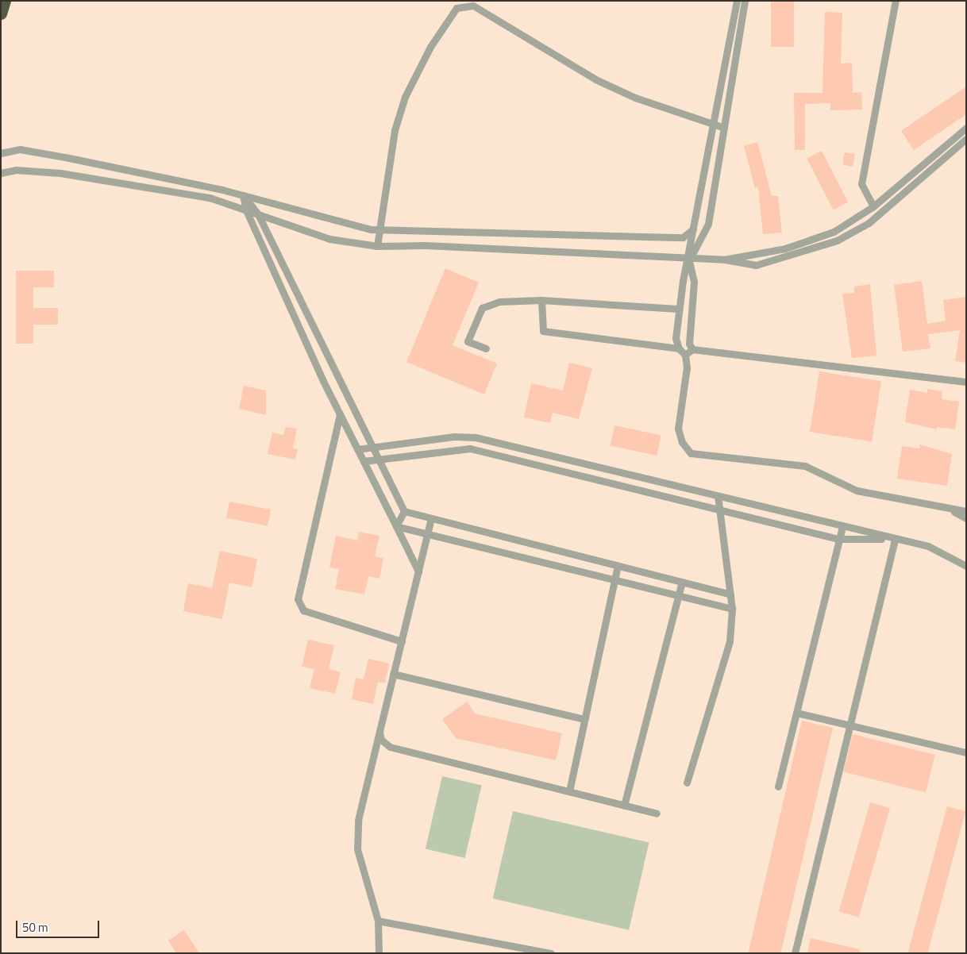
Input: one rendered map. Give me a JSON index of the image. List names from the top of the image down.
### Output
{
  "scale_bar": "50 m"
}
